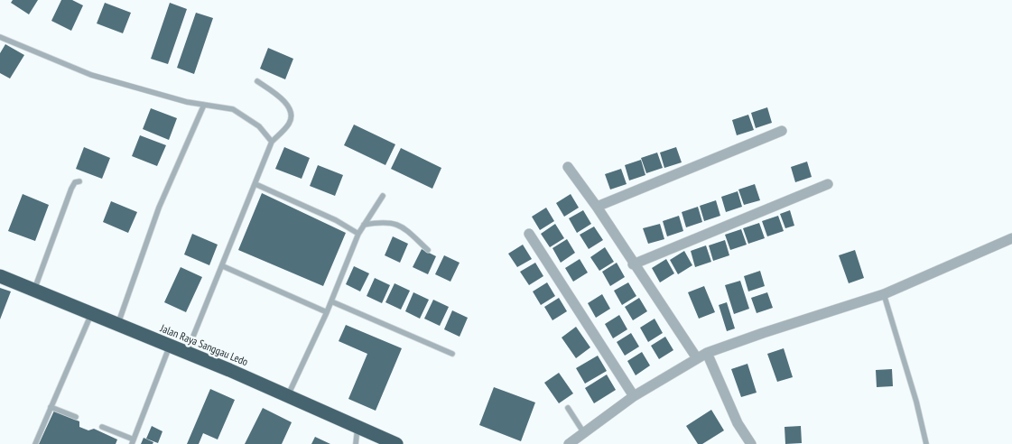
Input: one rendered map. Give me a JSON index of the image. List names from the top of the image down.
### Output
{
  "streets": {
    "highway": ["Jalan Raya Sanggau Ledo"]
  }
}
